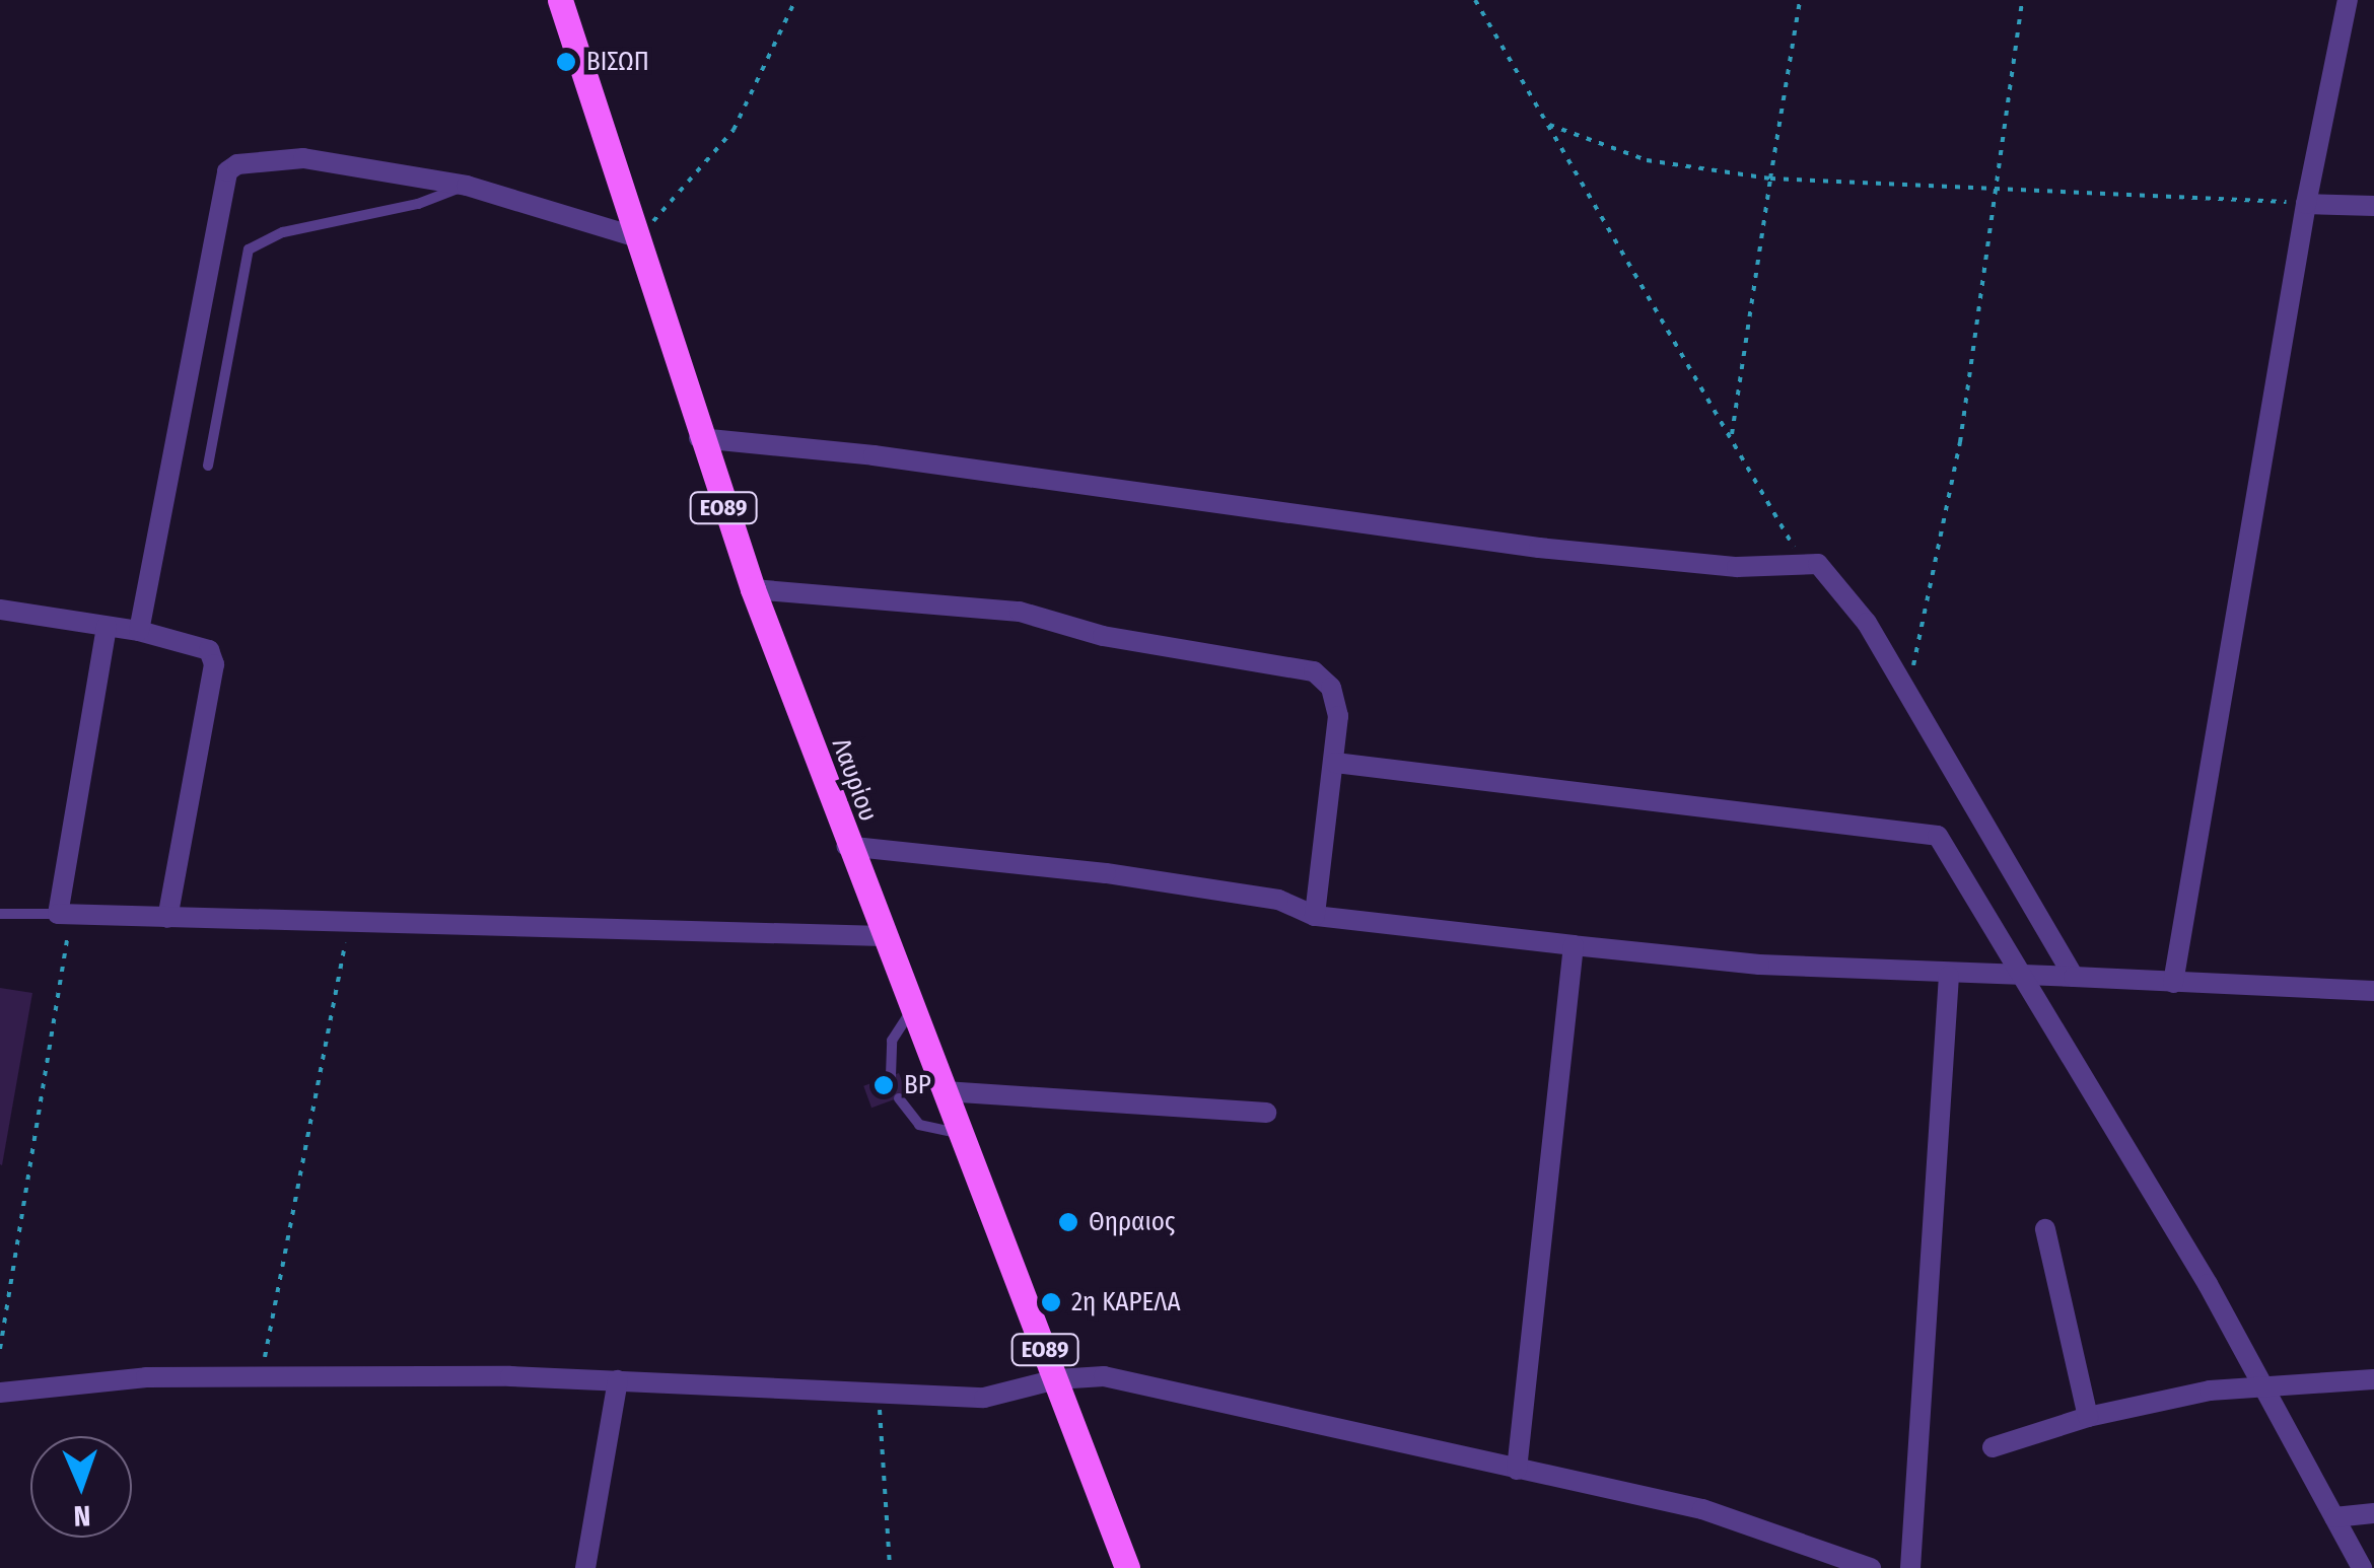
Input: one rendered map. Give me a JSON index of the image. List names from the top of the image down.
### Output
{
  "streets": {
    "main road": ["ΕΟ89", "Λαυρίου"]
  },
  "places": [
    "ΒΙΣΩΠ",
    "BP",
    "Θηραιος",
    "2η ΚΑΡΕΛΑ"
  ],
  "north": "bottom"
}
